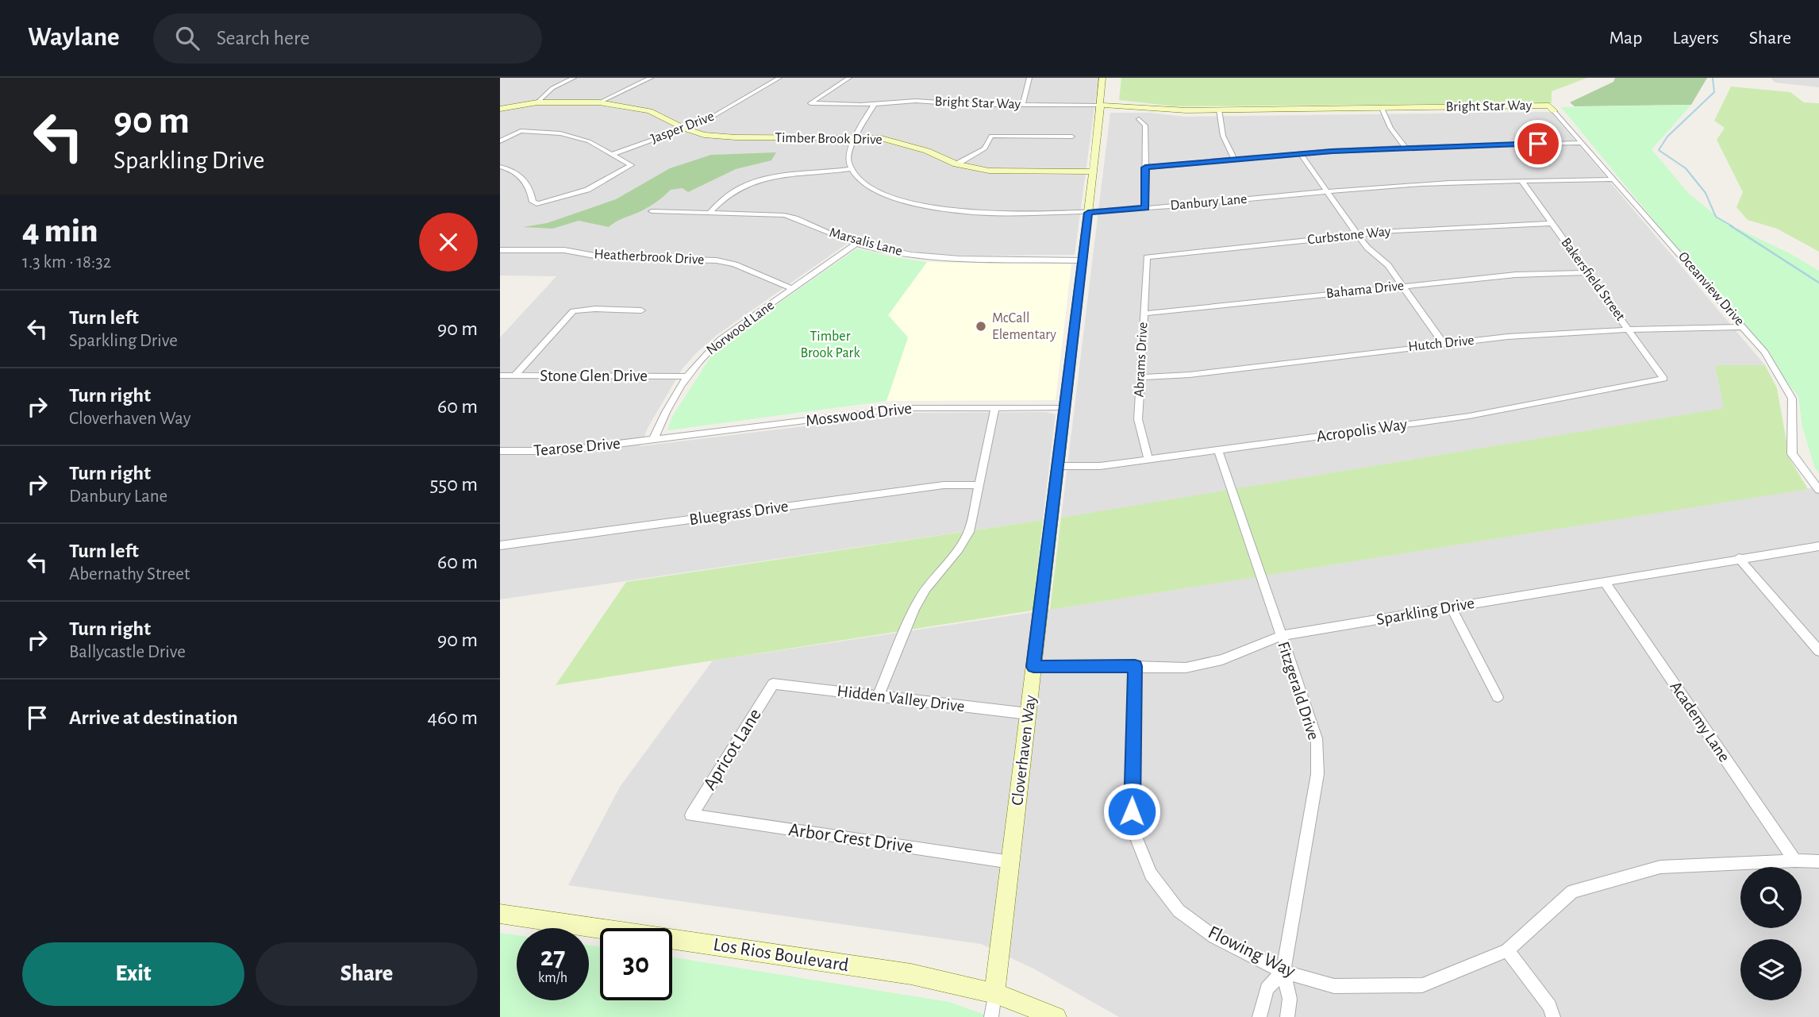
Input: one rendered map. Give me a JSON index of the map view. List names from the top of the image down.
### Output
{
  "streets": {
    "street": [
      "Bright Star Way",
      "Jasper Drive",
      "Timber Brook Drive",
      "Danbury Lane",
      "Curbstone Way",
      "Marsalis Lane",
      "Heatherbrook Drive",
      "Bakersfield Street",
      "Oceanview Drive",
      "Bahama Drive",
      "Norwood Lane",
      "Hutch Drive",
      "Abrams Drive",
      "Stone Glen Drive",
      "Mosswood Drive",
      "Acropolis Way",
      "Tearose Drive",
      "Bluegrass Drive",
      "Sparkling Drive",
      "Fitzgerald Drive",
      "Hidden Valley Drive",
      "Academy Lane",
      "Apricot Lane",
      "Cloverhaven Way",
      "Arbor Crest Drive",
      "Flowing Way",
      "Los Rios Boulevard"
    ]
  },
  "crossings": [
    ["Bright Star Way", "Oceanview Drive"],
    ["Bright Star Way", "Cloverhaven Way"],
    ["Jasper Drive", "Timber Brook Drive"],
    ["Timber Brook Drive", "Cloverhaven Way"],
    ["Danbury Lane", "Bakersfield Street"],
    ["Danbury Lane", "Oceanview Drive"],
    ["Danbury Lane", "Cloverhaven Way"],
    ["Curbstone Way", "Bakersfield Street"],
    ["Curbstone Way", "Abrams Drive"],
    ["Marsalis Lane", "Norwood Lane"],
    ["Marsalis Lane", "Cloverhaven Way"],
    ["Heatherbrook Drive", "Norwood Lane"],
    ["Bakersfield Street", "Bahama Drive"],
    ["Bakersfield Street", "Hutch Drive"],
    ["Bakersfield Street", "Acropolis Way"],
    ["Oceanview Drive", "Hutch Drive"],
    ["Bahama Drive", "Abrams Drive"],
    ["Norwood Lane", "Stone Glen Drive"],
    ["Norwood Lane", "Mosswood Drive"],
    ["Norwood Lane", "Tearose Drive"],
    ["Hutch Drive", "Abrams Drive"],
    ["Abrams Drive", "Acropolis Way"],
    ["Mosswood Drive", "Tearose Drive"],
    ["Mosswood Drive", "Cloverhaven Way"],
    ["Acropolis Way", "Fitzgerald Drive"],
    ["Acropolis Way", "Cloverhaven Way"],
    ["Sparkling Drive", "Fitzgerald Drive"],
    ["Sparkling Drive", "Academy Lane"],
    ["Sparkling Drive", "Cloverhaven Way"],
    ["Sparkling Drive", "Flowing Way"],
    ["Fitzgerald Drive", "Flowing Way"],
    ["Hidden Valley Drive", "Apricot Lane"],
    ["Hidden Valley Drive", "Cloverhaven Way"],
    ["Academy Lane", "Flowing Way"],
    ["Apricot Lane", "Arbor Crest Drive"],
    ["Cloverhaven Way", "Arbor Crest Drive"],
    ["Cloverhaven Way", "Los Rios Boulevard"]
  ],
  "parks": ["Timber Brook Park"],
  "places": ["McCall Elementary"],
  "page": {
    "header": "Waylane",
    "search": "Search here",
    "nav": ["Map", "Layers", "Share"],
    "turn": ["90 m", "Sparkling Drive"],
    "heading": ["4 min", "1.3 km · 18:32"],
    "list": [
      {
        "name": "Turn left",
        "note": "Sparkling Drive",
        "value": "90 m"
      },
      {
        "name": "Turn right",
        "note": "Cloverhaven Way",
        "value": "60 m"
      },
      {
        "name": "Turn right",
        "note": "Danbury Lane",
        "value": "550 m"
      },
      {
        "name": "Turn left",
        "note": "Abernathy Street",
        "value": "60 m"
      },
      {
        "name": "Turn right",
        "note": "Ballycastle Drive",
        "value": "90 m"
      },
      {
        "name": "Arrive at destination",
        "value": "460 m"
      }
    ],
    "speed": "27 km/h",
    "limit": "30",
    "buttons": ["Exit", "Share"]
  }
}
